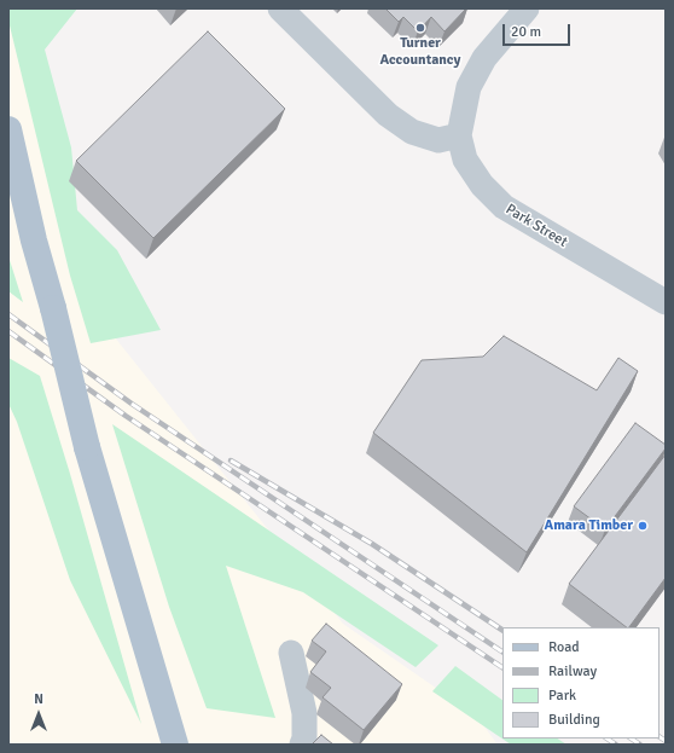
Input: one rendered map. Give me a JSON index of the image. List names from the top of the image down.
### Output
{
  "streets": {
    "street": ["Park Street"]
  },
  "places": ["Turner Accountancy", "Amara Timber"],
  "legend": [
    "Road",
    "Railway",
    "Park",
    "Building"
  ],
  "scale_bar": "20 m",
  "north": "top"
}
